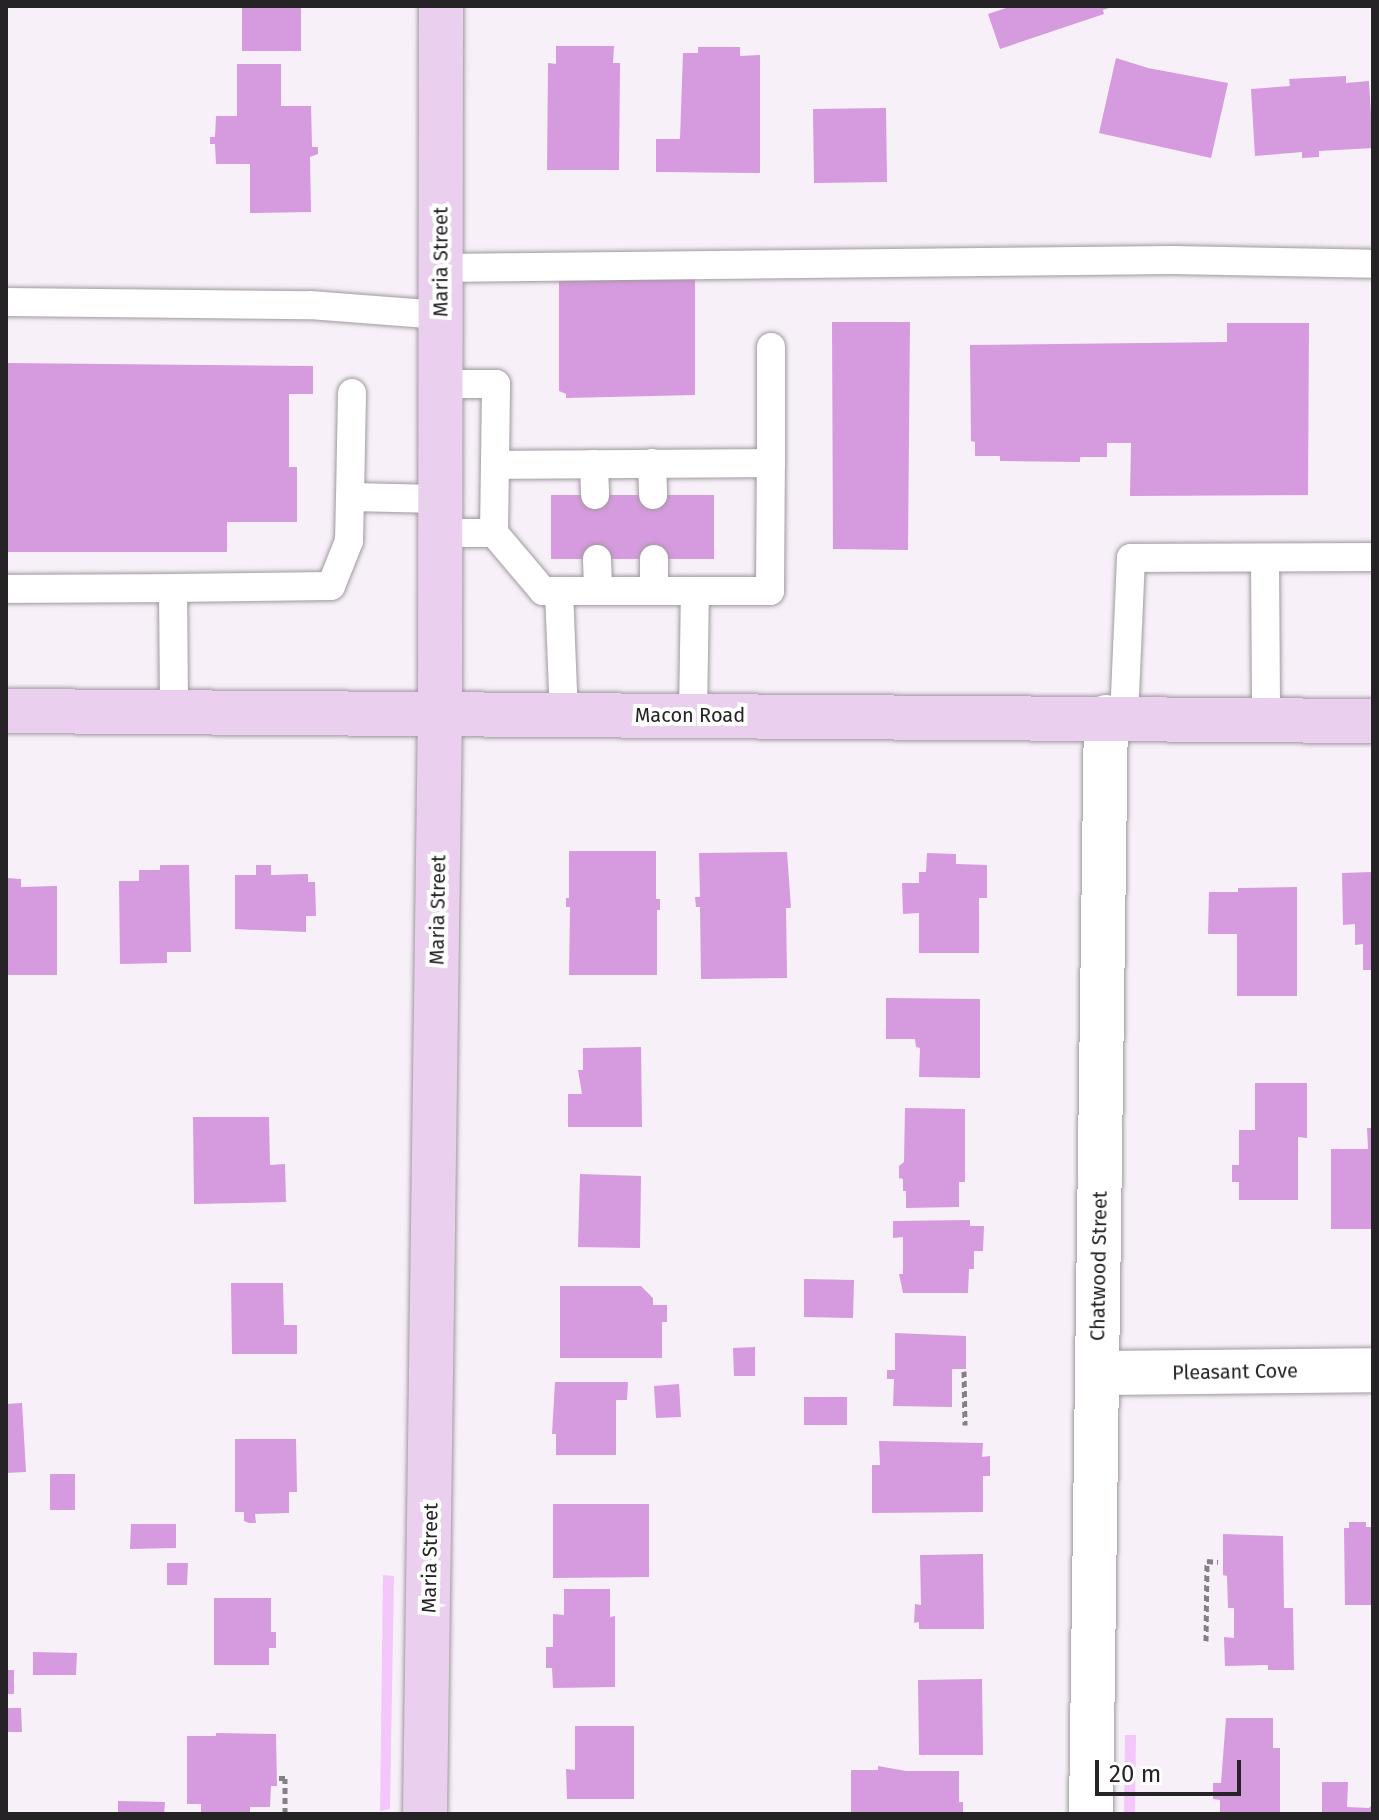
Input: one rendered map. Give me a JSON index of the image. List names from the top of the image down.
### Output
{
  "streets": {
    "street": [
      "Maria Street",
      "Macon Road",
      "Chatwood Street",
      "Pleasant Cove"
    ]
  },
  "crossings": [
    ["Maria Street", "Macon Road"],
    ["Macon Road", "Chatwood Street"],
    ["Chatwood Street", "Pleasant Cove"]
  ],
  "scale_bar": "20 m"
}
